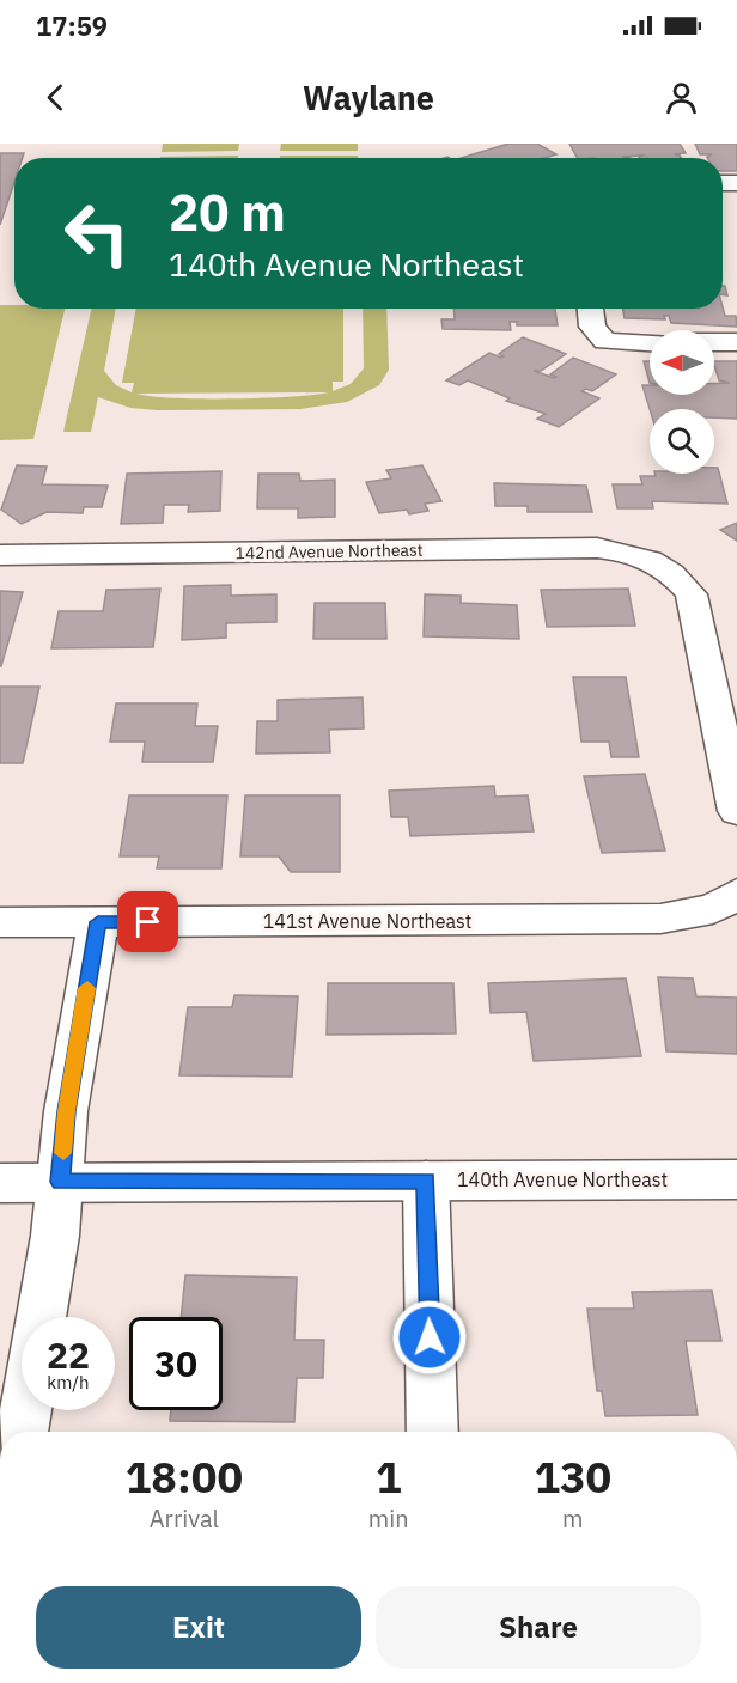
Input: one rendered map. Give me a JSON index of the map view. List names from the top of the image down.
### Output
{
  "streets": {
    "street": ["142nd Avenue Northeast", "141st Avenue Northeast", "140th Avenue Northeast"]
  },
  "north": "left",
  "page": {
    "status": "17:59",
    "header": "Waylane",
    "turn": ["20 m", "140th Avenue Northeast"],
    "speed": "22 km/h",
    "limit": "30",
    "eta": [
      "18:00",
      "Arrival",
      "1",
      "min",
      "130",
      "m"
    ],
    "buttons": ["Exit", "Share"]
  }
}
